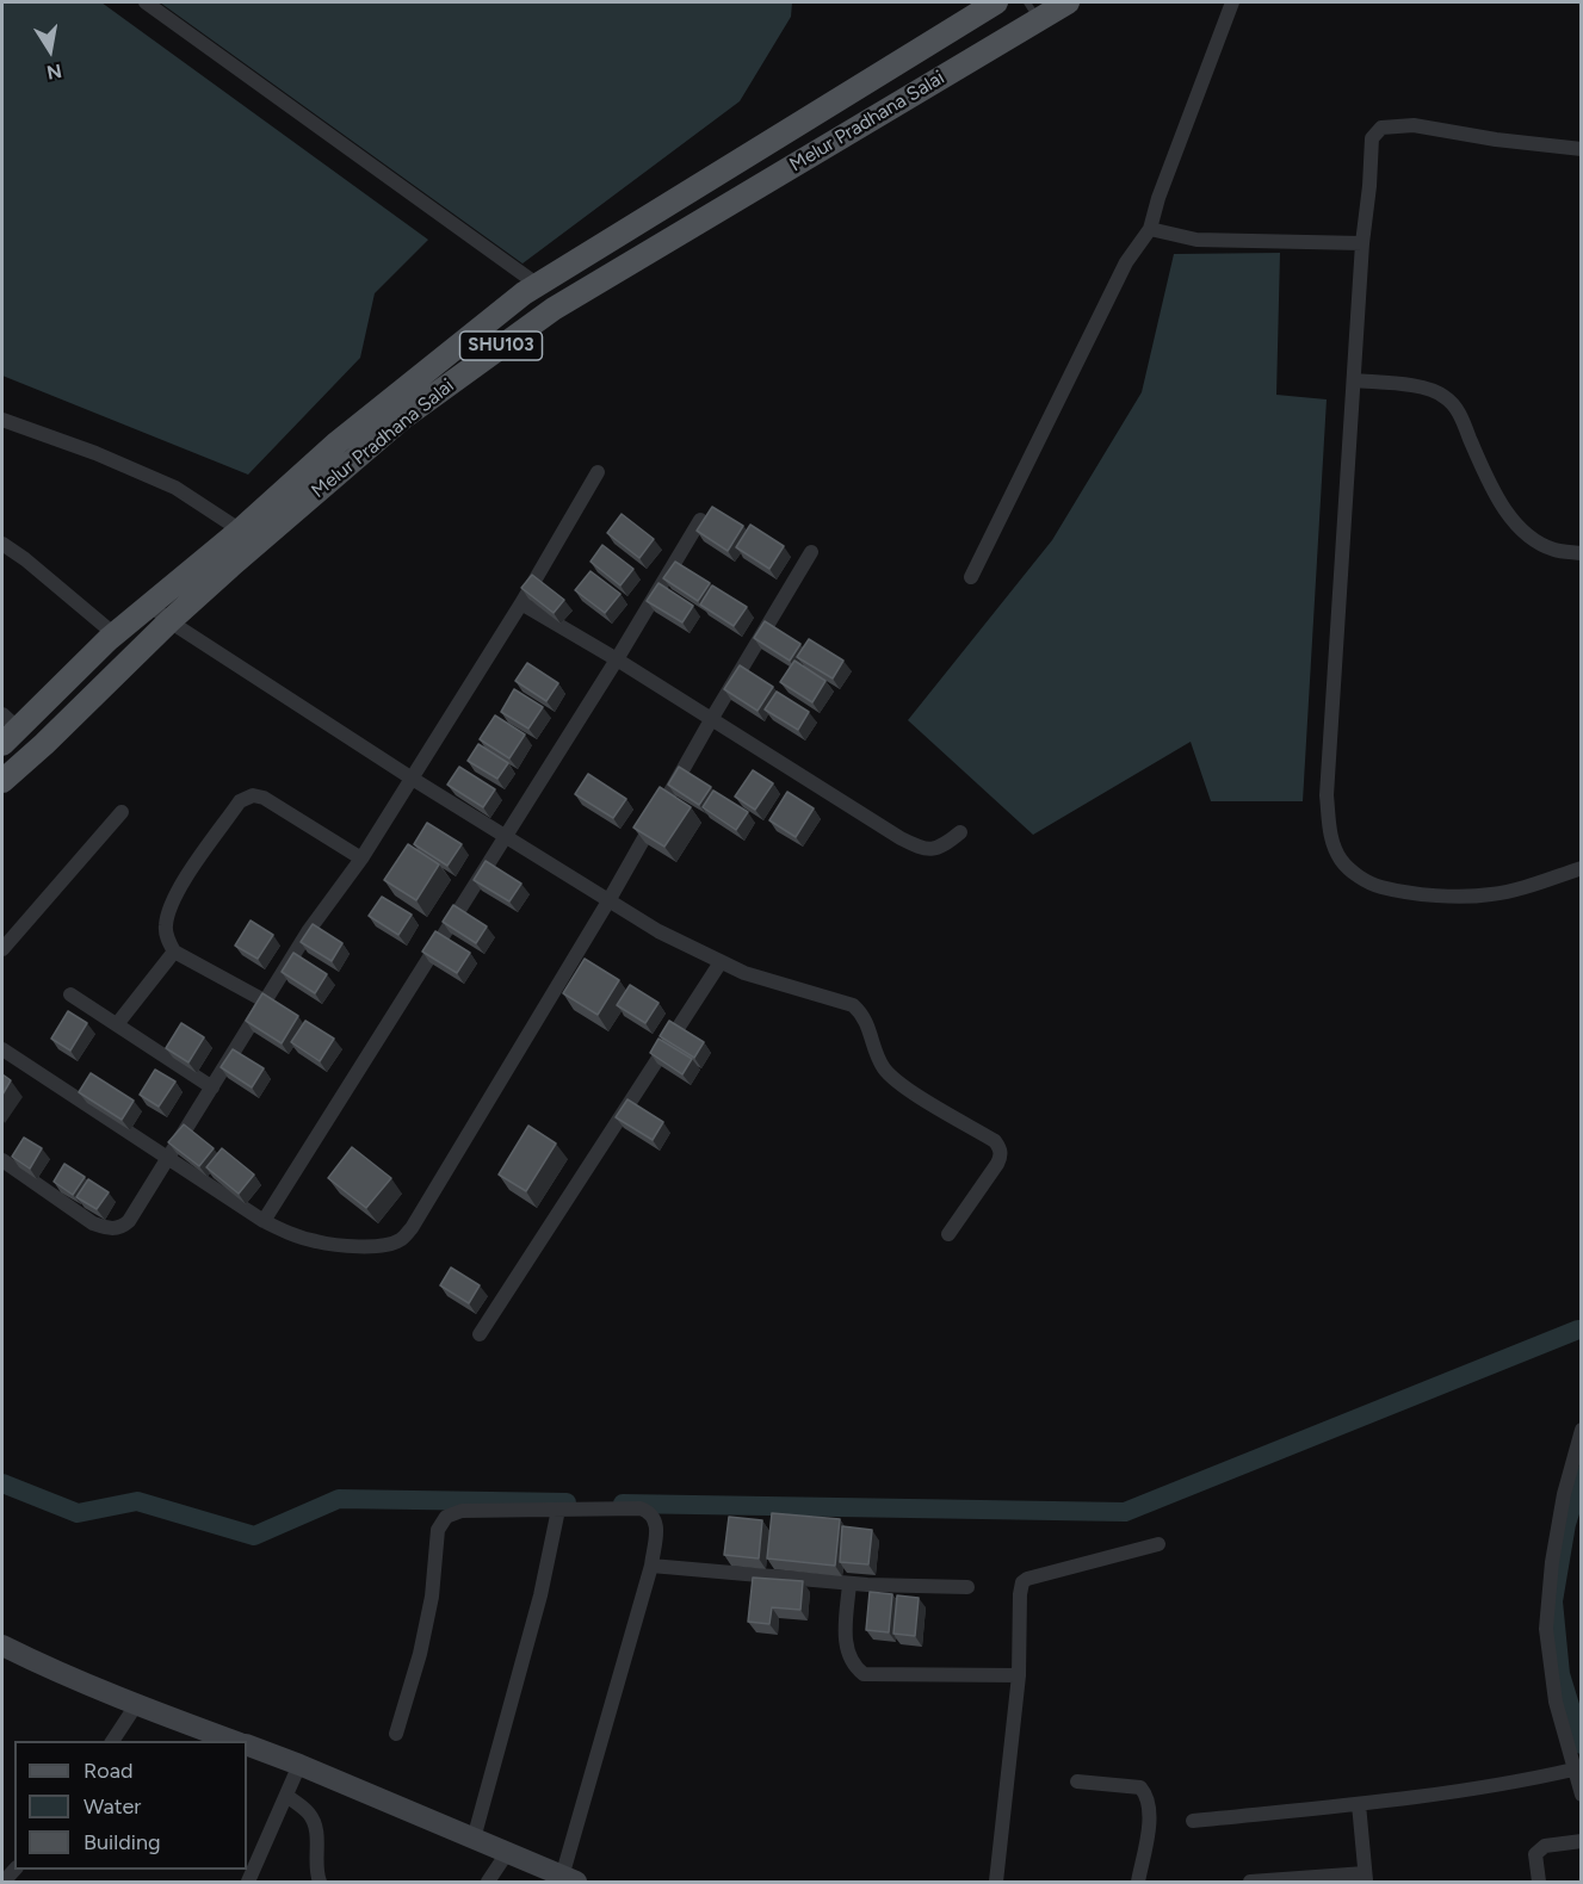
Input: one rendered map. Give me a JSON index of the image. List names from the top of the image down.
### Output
{
  "streets": {
    "main road": ["Melur Pradhana Salai", "SHU103"]
  },
  "legend": ["Road", "Water", "Building"],
  "north": "bottom"
}
